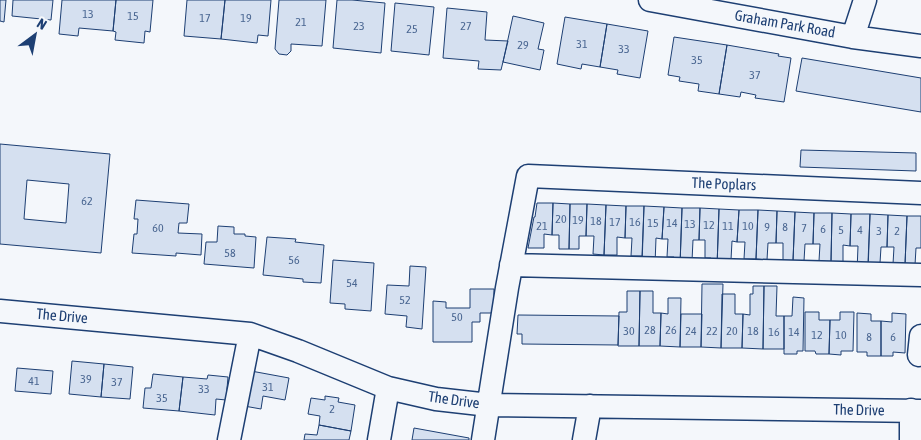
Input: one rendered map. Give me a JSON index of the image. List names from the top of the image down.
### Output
{
  "streets": {
    "street": ["Graham Park Road", "The Poplars", "The Drive"]
  },
  "house_numbers": [
    "13",
    "15",
    "17",
    "19",
    "21",
    "23",
    "27",
    "25",
    "31",
    "29",
    "33",
    "35",
    "37",
    "62",
    "20",
    "19",
    "18",
    "17",
    "16",
    "15",
    "14",
    "13",
    "12",
    "21",
    "11",
    "10",
    "9",
    "8",
    "60",
    "7",
    "6",
    "5",
    "4",
    "3",
    "2",
    "58",
    "56",
    "54",
    "52",
    "50",
    "28",
    "26",
    "30",
    "24",
    "22",
    "20",
    "18",
    "16",
    "14",
    "12",
    "10",
    "8",
    "6",
    "39",
    "41",
    "37",
    "31",
    "33",
    "35",
    "2"
  ],
  "north": "top right"
}
